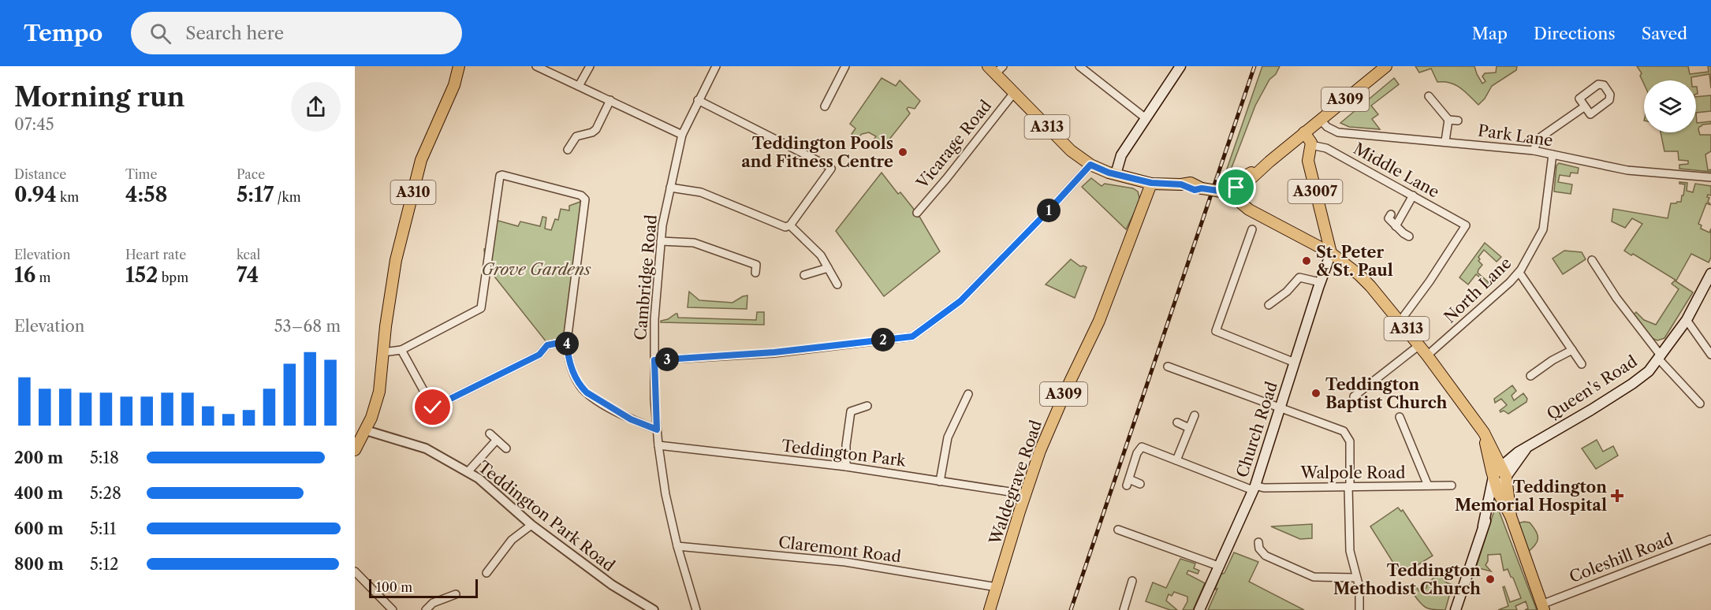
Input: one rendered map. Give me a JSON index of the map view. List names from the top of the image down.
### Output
{
  "streets": {
    "main road": [
      "A309",
      "A313",
      "A3007",
      "A310",
      "Queen's Road",
      "Church Road",
      "Waldegrave Road"
    ],
    "street": [
      "Park Lane",
      "Vicarage Road",
      "Middle Lane",
      "Cambridge Road",
      "North Lane",
      "Teddington Park",
      "Walpole Road",
      "Teddington Park Road",
      "Claremont Road",
      "Coleshill Road"
    ]
  },
  "crossings": [
    ["A309", "A313"],
    ["A309", "Park Lane"],
    ["A313", "Vicarage Road"],
    ["A313", "Middle Lane"],
    ["A313", "A3007"],
    ["A313", "North Lane"],
    ["A313", "Queen's Road"],
    ["A313", "Church Road"],
    ["A313", "Waldegrave Road"],
    ["A313", "Coleshill Road"],
    ["Park Lane", "North Lane"],
    ["Middle Lane", "A3007"],
    ["A3007", "Church Road"],
    ["A310", "Teddington Park Road"],
    ["Cambridge Road", "Teddington Park"],
    ["Cambridge Road", "Claremont Road"],
    ["Church Road", "Walpole Road"],
    ["Teddington Park", "Waldegrave Road"],
    ["Waldegrave Road", "Claremont Road"]
  ],
  "parks": ["Grove Gardens"],
  "places": {
    "other": [
      "Teddington Pools and Fitness Centre",
      "St. Peter & St. Paul",
      "Teddington Baptist Church",
      "Teddington Methodist Church"
    ],
    "health": ["Teddington Memorial Hospital"]
  },
  "scale_bar": "100 m",
  "page": {
    "header": "Tempo",
    "search": "Search here",
    "nav": ["Map", "Directions", "Saved"],
    "heading": ["Morning run", "07:45"],
    "stats": [
      ["Distance", "0.94 km"],
      ["Time", "4:58"],
      ["Pace", "5:17 /km"],
      ["Elevation", "16 m"],
      ["Heart rate", "152 bpm"],
      ["kcal", "74"]
    ],
    "pins": [
      "1",
      "2",
      "4",
      "3"
    ],
    "chart": ["Elevation", "53–68 m"],
    "list": [
      {
        "name": "200 m",
        "note": "5:18"
      },
      {
        "name": "400 m",
        "note": "5:28"
      },
      {
        "name": "600 m",
        "note": "5:11"
      },
      {
        "name": "800 m",
        "note": "5:12"
      }
    ],
    "scale": "100 m"
  }
}
